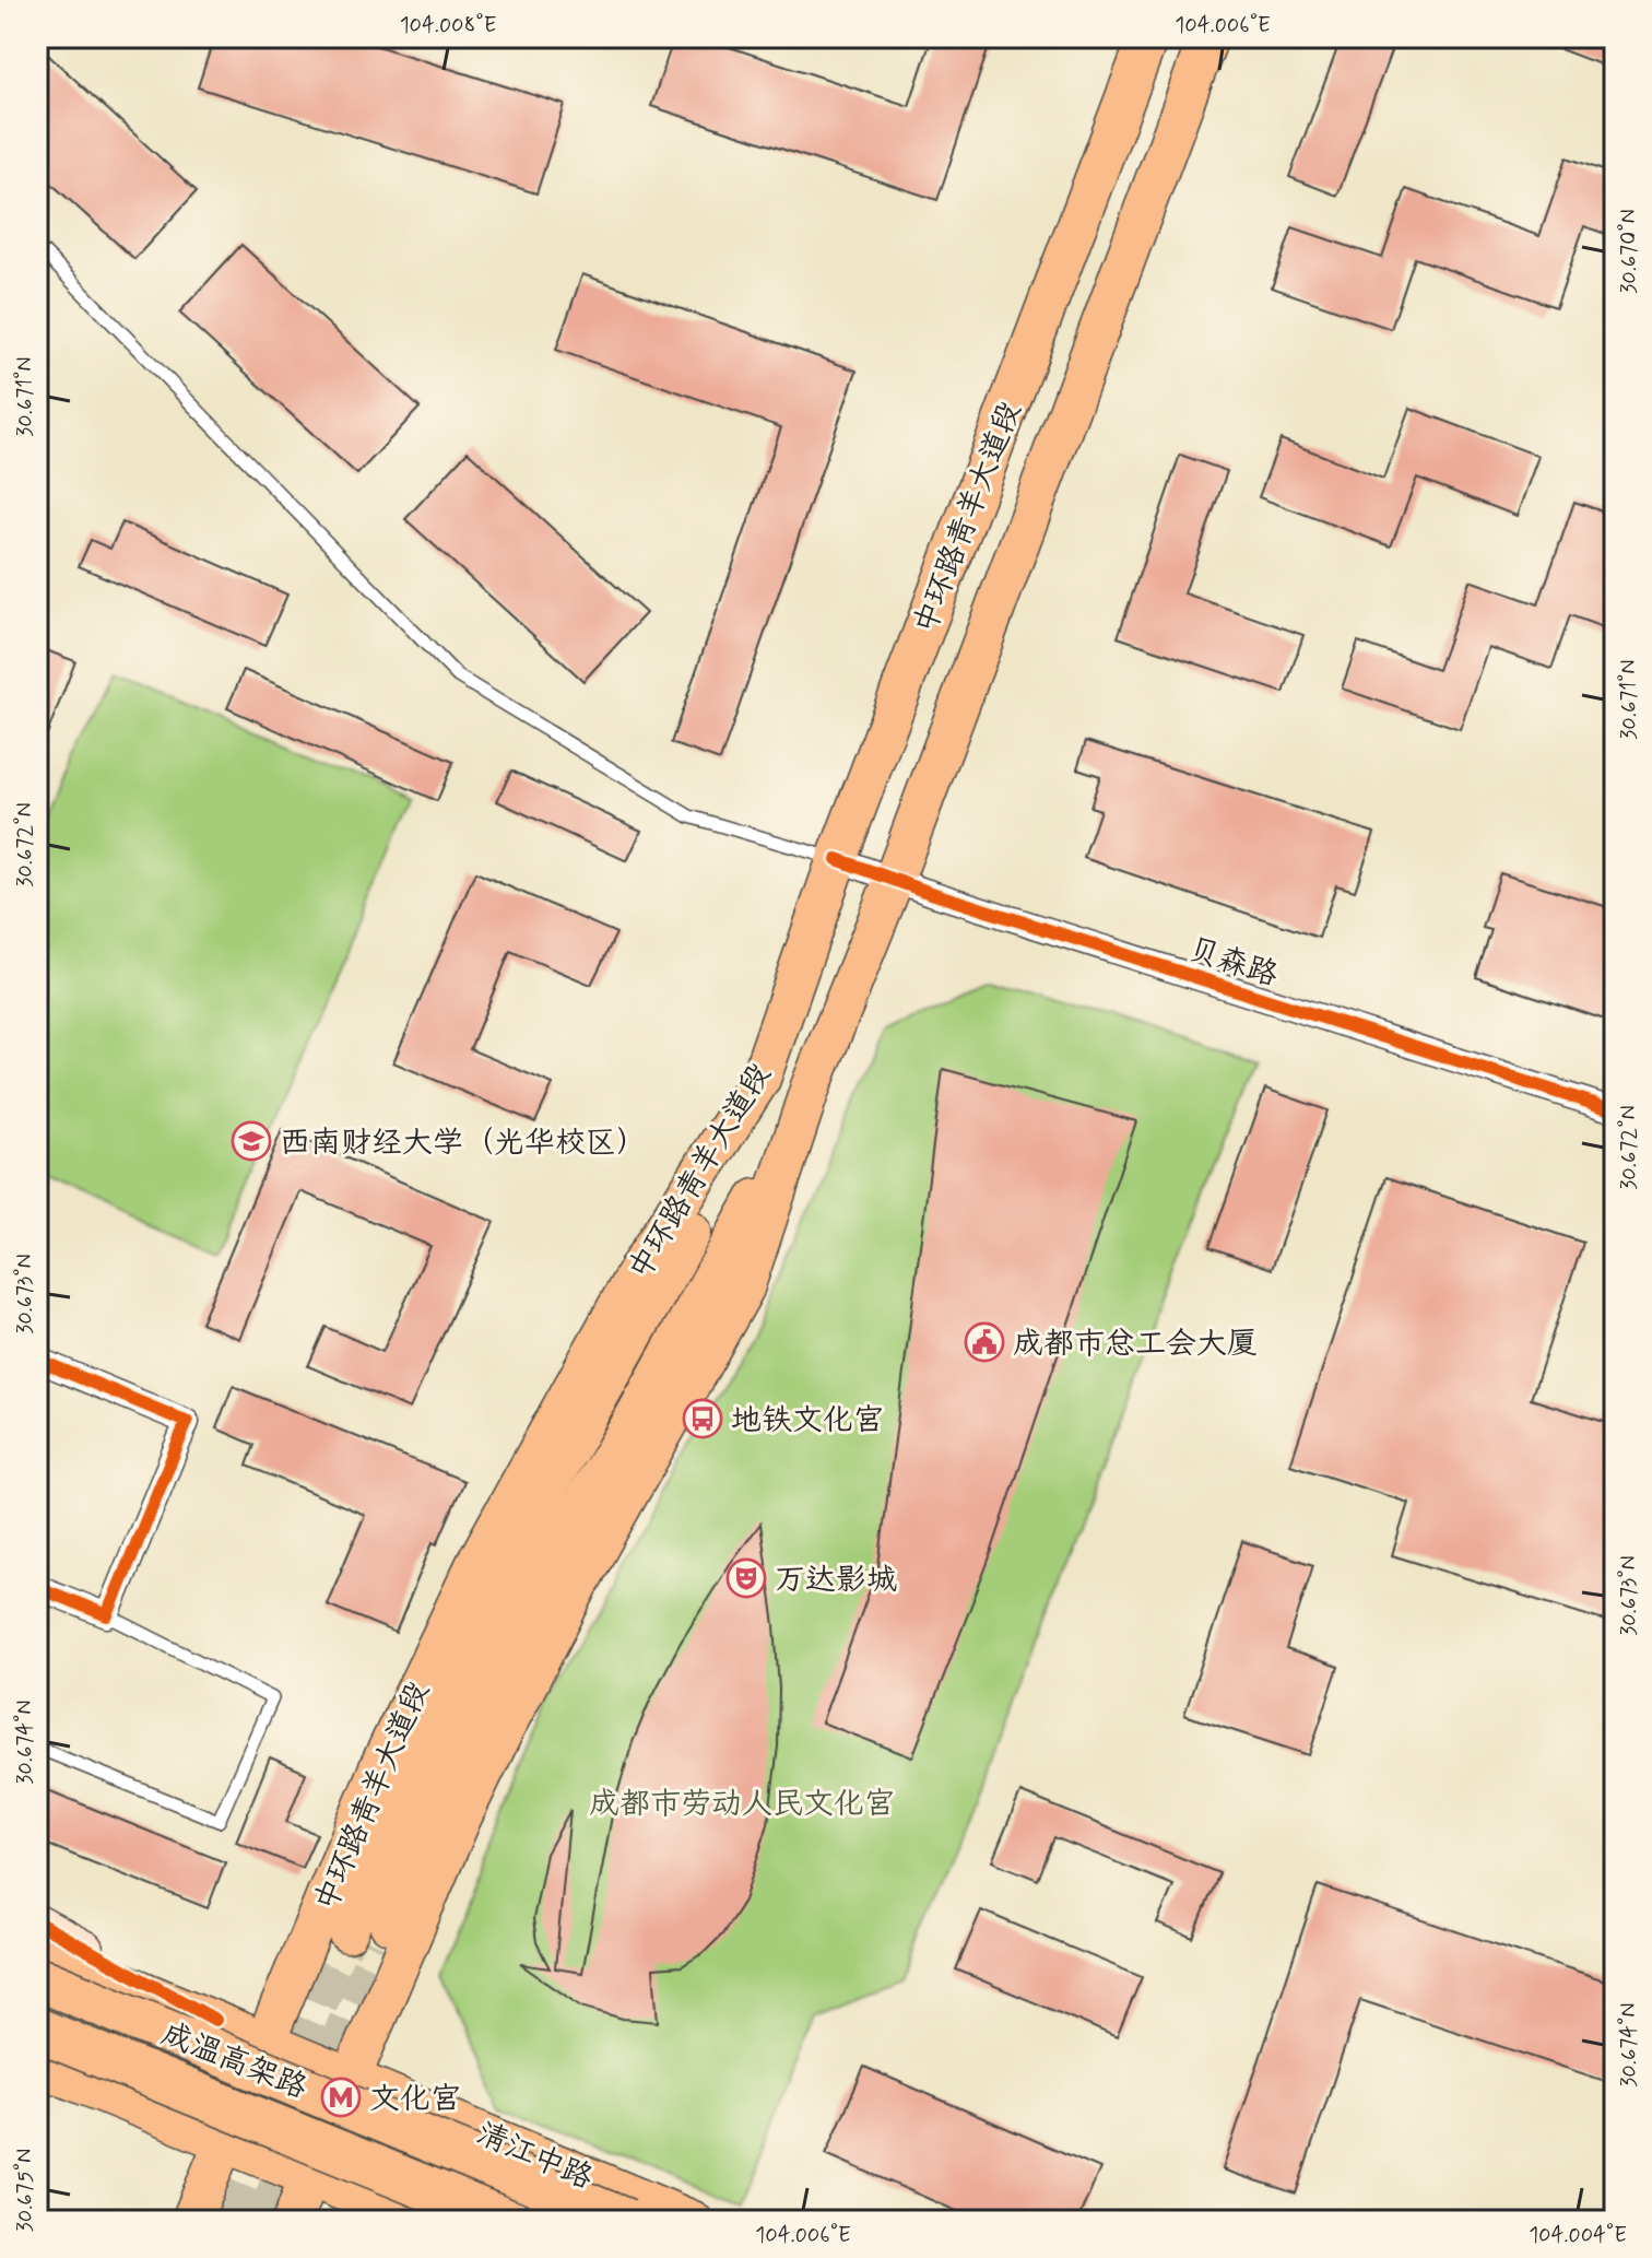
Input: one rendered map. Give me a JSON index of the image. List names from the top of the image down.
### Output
{
  "streets": {
    "highway": ["成温高架路"],
    "main road": ["中环路青羊大道段", "清江中路"],
    "street": ["贝森路"]
  },
  "crossings": [
    ["中环路青羊大道段", "贝森路"],
    ["中环路青羊大道段", "清江中路"]
  ],
  "parks": ["成都市劳动人民文化宫"],
  "places": {
    "school or university": ["西南财经大学（光华校区）"],
    "public building": ["成都市总工会大厦"],
    "bus stop": ["地铁文化宫"],
    "theatre": ["万达影城"],
    "metro station": ["文化宫"]
  },
  "coordinates": [
    "104.008°E",
    "104.006°E",
    "30.670°N",
    "30.671°N",
    "30.672°N",
    "30.673°N",
    "30.674°N",
    "30.675°N",
    "104.004°E"
  ]
}
